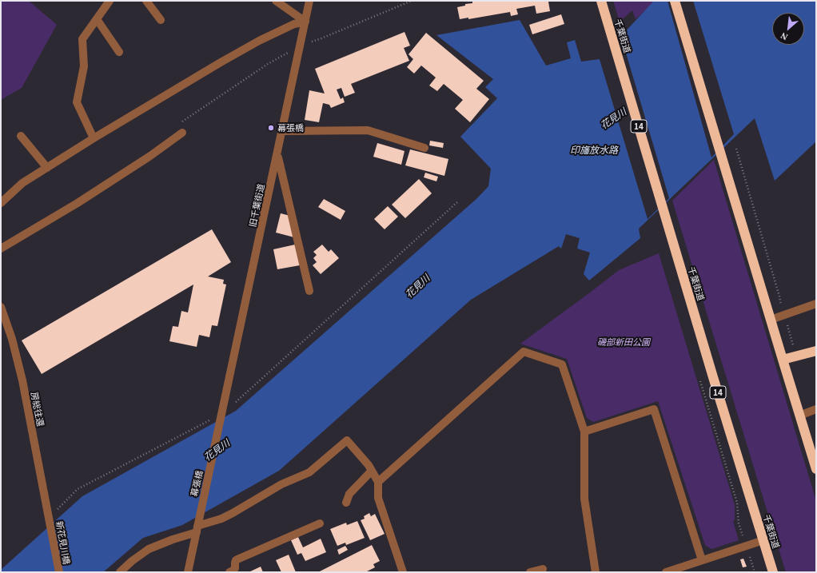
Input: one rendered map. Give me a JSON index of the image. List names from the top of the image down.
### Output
{
  "streets": {
    "highway": ["千葉街道", "14"],
    "street": [
      "旧千葉街道",
      "房総往還",
      "幕張橋",
      "新花見川橋"
    ]
  },
  "crossings": [
    ["旧千葉街道", "幕張橋"],
    ["房総往還", "新花見川橋"]
  ],
  "water": ["花見川", "印旛放水路"],
  "parks": ["磯部新田公園"],
  "places": ["幕張橋"],
  "north": "bottom left"
}
